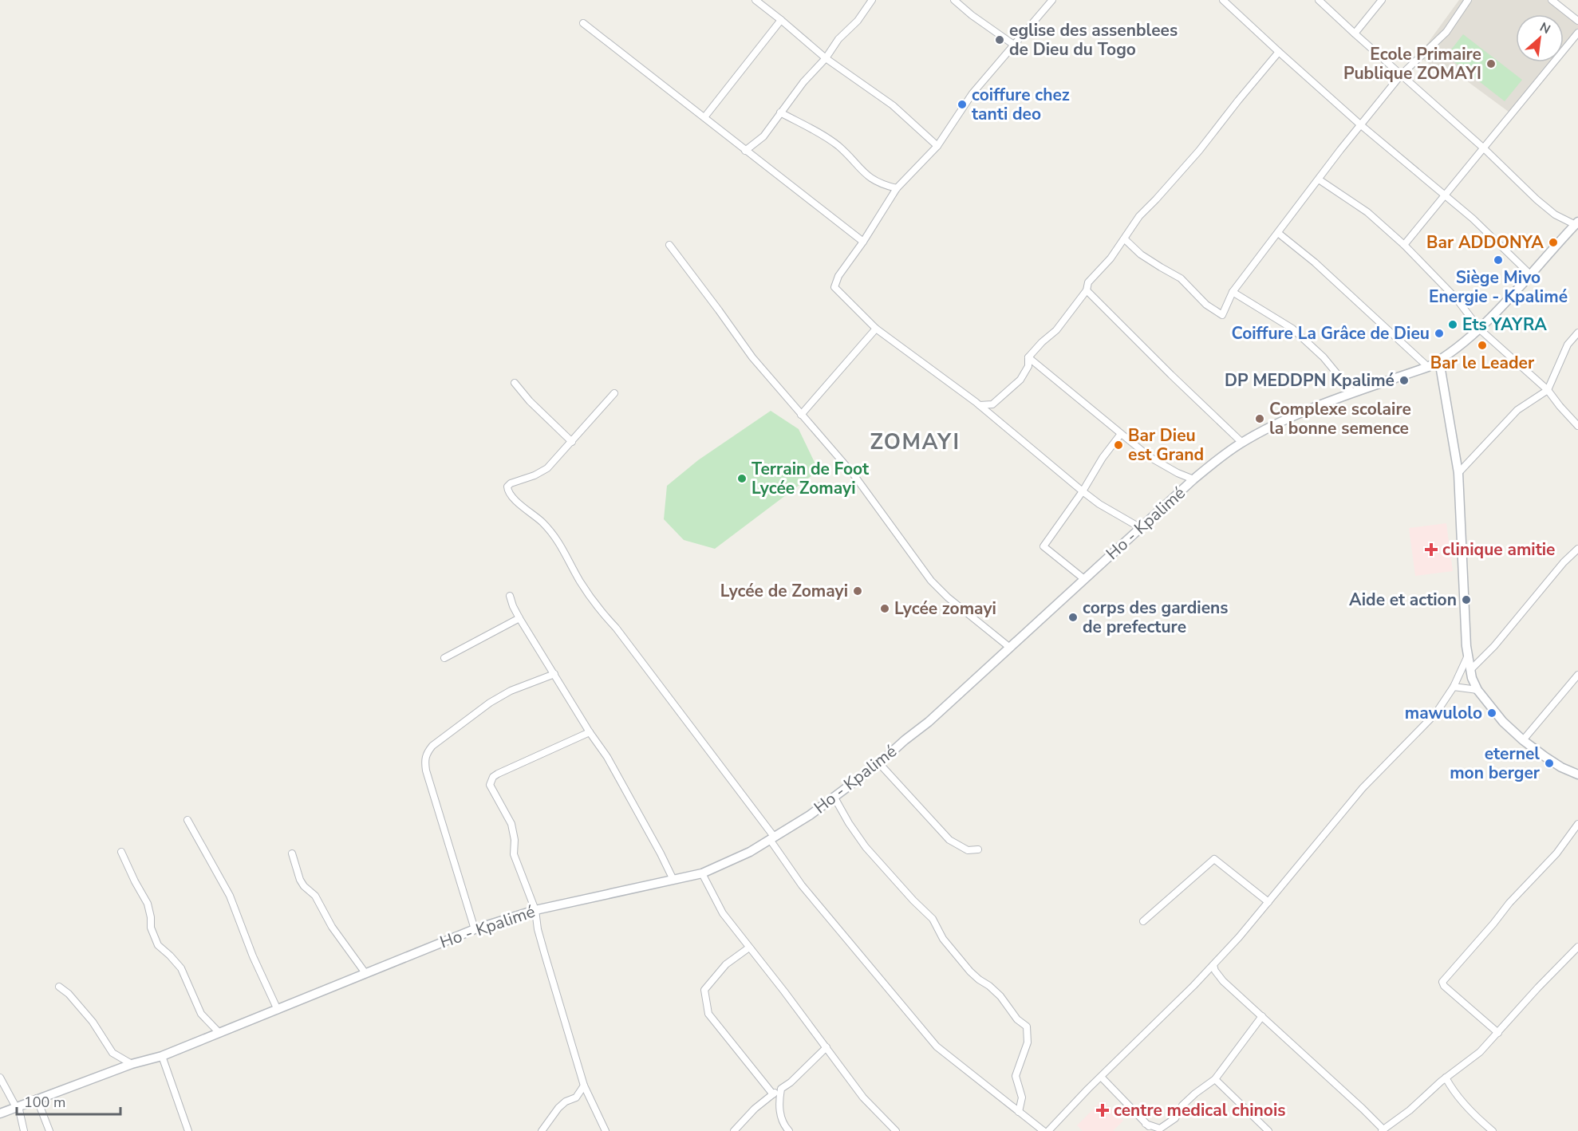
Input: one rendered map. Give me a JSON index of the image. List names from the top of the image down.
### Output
{
  "streets": {
    "main road": ["Ho - Kpalimé"]
  },
  "districts": ["ZOMAYI"],
  "places": {
    "other": [
      "eglise des assenblees de Dieu du Togo",
      "Ecole Primaire Publique ZOMAYI",
      "coiffure chez tanti deo",
      "Bar ADDONYA",
      "Siège Mivo Energie - Kpalimé",
      "Ets YAYRA",
      "Coiffure La Grâce de Dieu",
      "Bar le Leader",
      "DP MEDDPN Kpalimé",
      "Complexe scolaire la bonne semence",
      "Bar Dieu est Grand",
      "Terrain de Foot Lycée Zomayi",
      "Lycée de Zomayi",
      "Aide et action",
      "Lycée zomayi",
      "corps des gardiens de prefecture",
      "mawulolo",
      "eternel mon berger"
    ],
    "health": ["clinique amitie", "centre medical chinois"]
  },
  "scale_bar": "100 m",
  "north": "top right"
}
